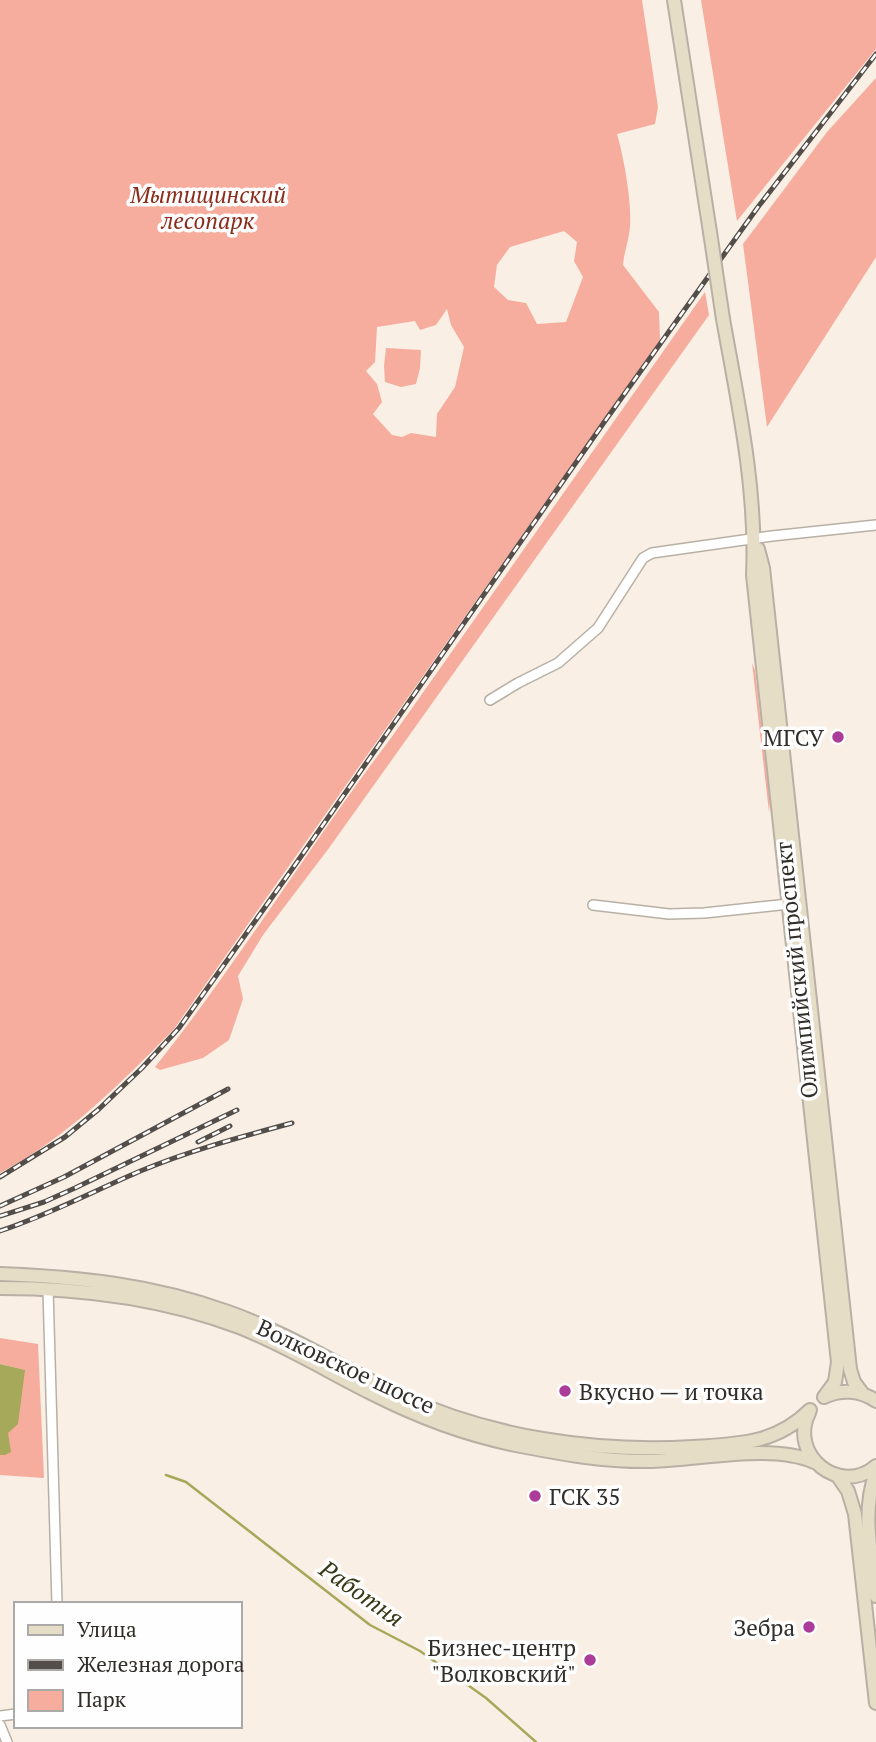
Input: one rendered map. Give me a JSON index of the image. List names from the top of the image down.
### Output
{
  "streets": {
    "main road": ["Олимпийский проспект", "Волковское шоссе"]
  },
  "crossings": [
    ["Олимпийский проспект", "Волковское шоссе"]
  ],
  "water": ["Работня"],
  "parks": ["Мытищинский лесопарк"],
  "places": [
    "МГСУ",
    "Вкусно — и точка",
    "ГСК 35",
    "Зебра",
    "Бизнес-центр \"Волковский\""
  ],
  "legend": ["Улица", "Железная дорога", "Парк"]
}
